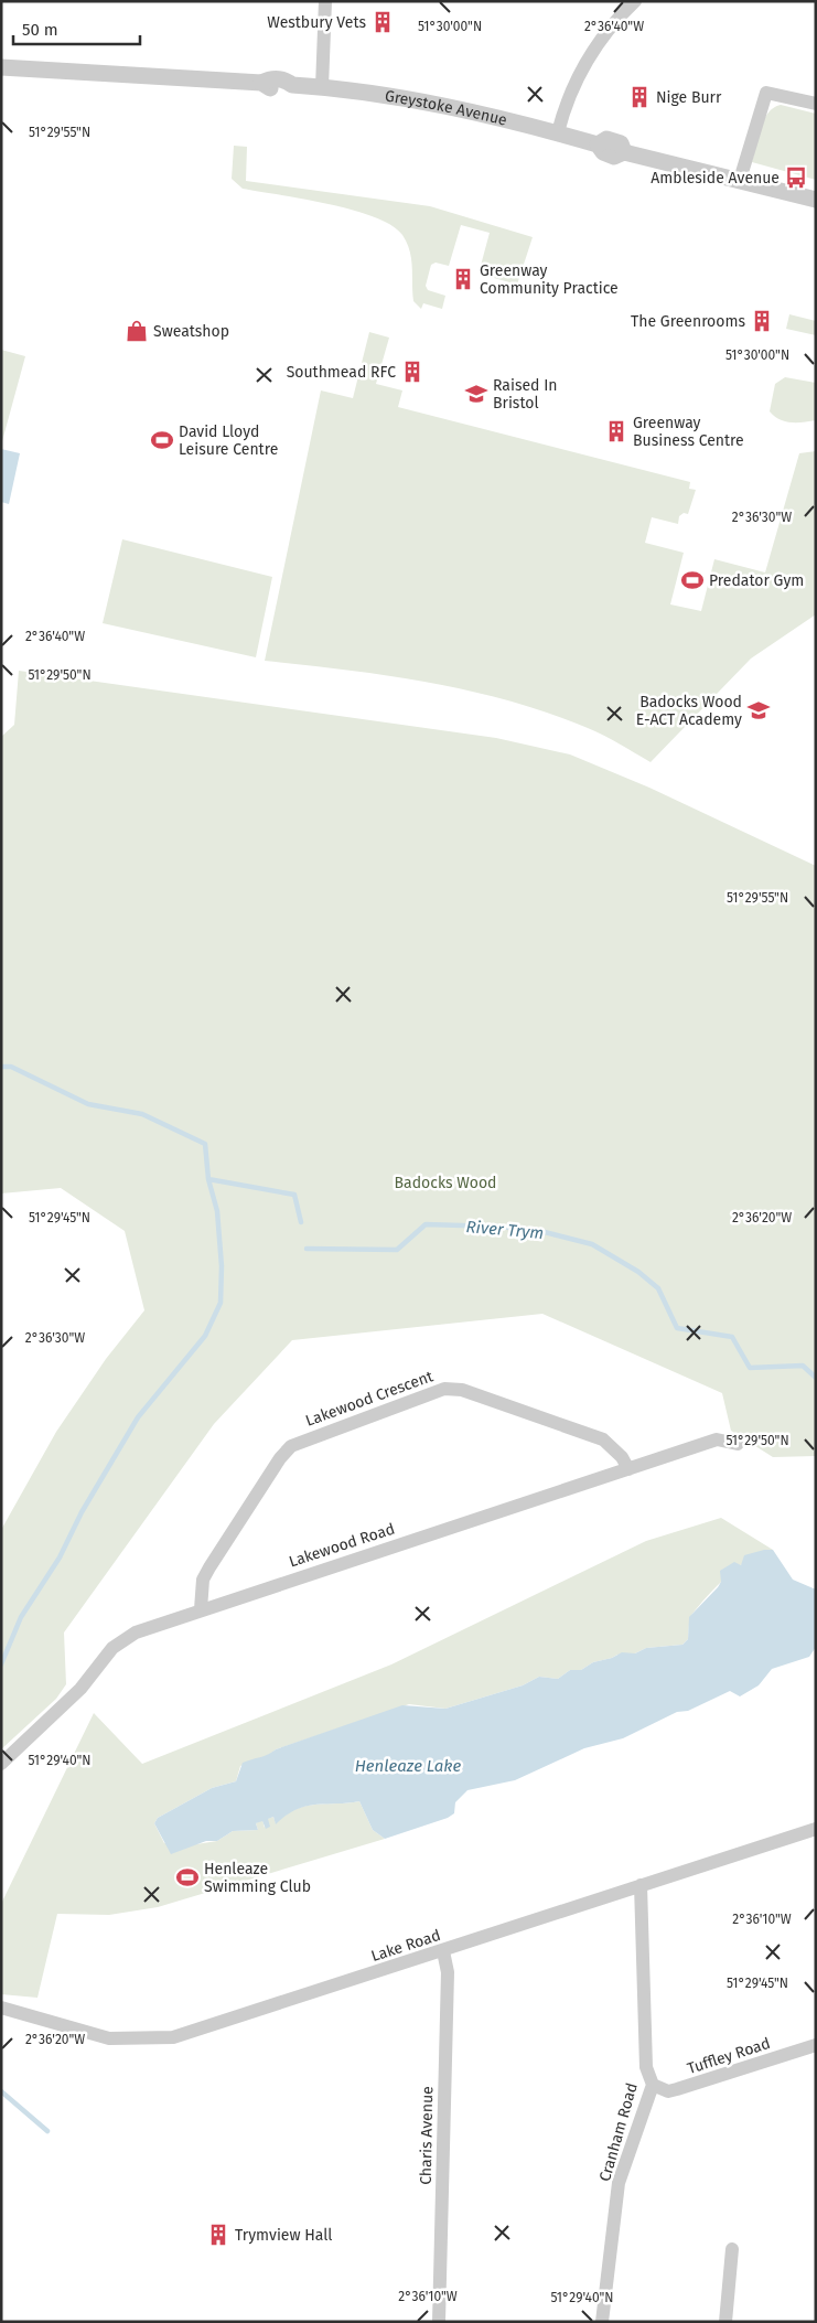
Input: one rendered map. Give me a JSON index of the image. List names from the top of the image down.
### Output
{
  "streets": {
    "street": [
      "Greystoke Avenue",
      "Lakewood Crescent",
      "Lakewood Road",
      "Lake Road",
      "Tuffley Road",
      "Cranham Road",
      "Charis Avenue"
    ]
  },
  "crossings": [
    ["Lakewood Crescent", "Lakewood Road"],
    ["Lake Road", "Cranham Road"],
    ["Lake Road", "Charis Avenue"],
    ["Tuffley Road", "Cranham Road"]
  ],
  "water": ["River Trym", "Henleaze Lake"],
  "parks": ["Badocks Wood"],
  "places": {
    "building": [
      "Westbury Vets",
      "Nige Burr",
      "Greenway Community Practice",
      "The Greenrooms",
      "Southmead RFC",
      "Greenway Business Centre",
      "Trymview Hall"
    ],
    "bus stop": ["Ambleside Avenue"],
    "shop": ["Sweatshop"],
    "school or university": ["Raised In Bristol", "Badocks Wood E-ACT Academy"],
    "sports": ["David Lloyd Leisure Centre", "Predator Gym", "Henleaze Swimming Club"]
  },
  "scale_bar": "50 m",
  "coordinates": [
    "51°30'00\"N",
    "2°36'40\"W",
    "51°29'55\"N",
    "2°36'30\"W",
    "51°29'50\"N",
    "51°29'45\"N",
    "2°36'20\"W",
    "51°29'40\"N",
    "2°36'10\"W"
  ]
}
